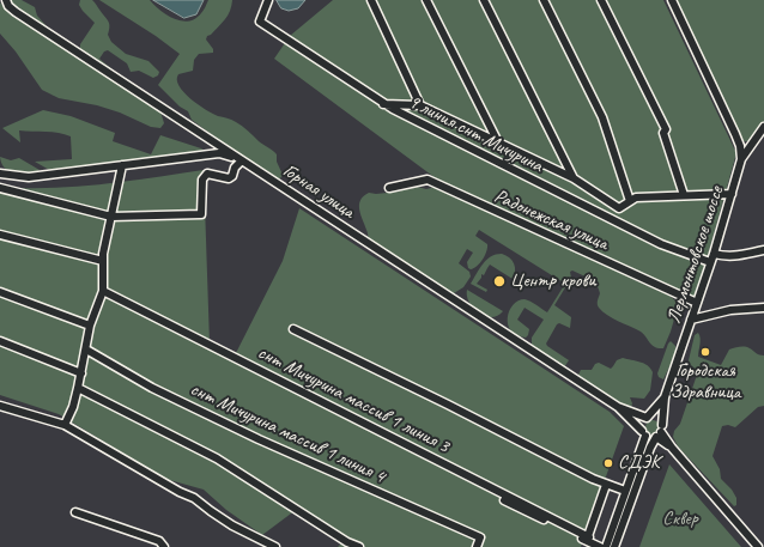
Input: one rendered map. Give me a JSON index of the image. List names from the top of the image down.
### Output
{
  "streets": {
    "street": [
      "9 линия снт Мичурина",
      "Горная улица",
      "Радонежская улица",
      "Лермонтовское шоссе",
      "снт Мичурина массив 1 линия 3",
      "снт Мичурина массив 1 линия 4"
    ]
  },
  "crossings": [
    ["9 линия снт Мичурина", "Лермонтовское шоссе"],
    ["Радонежская улица", "Лермонтовское шоссе"]
  ],
  "parks": ["Сквер"],
  "places": ["Центр крови", "Городская Здравница", "СДЭК"]
}
